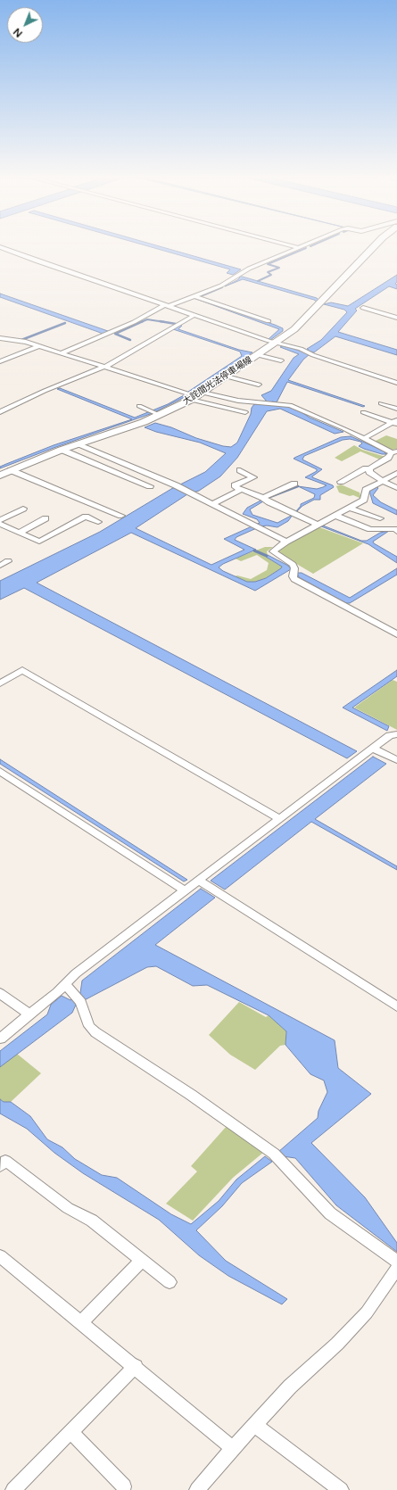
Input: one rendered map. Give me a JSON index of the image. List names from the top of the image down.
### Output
{
  "streets": {
    "main road": ["大詫間光法停車場線"]
  },
  "north": "bottom left"
}
